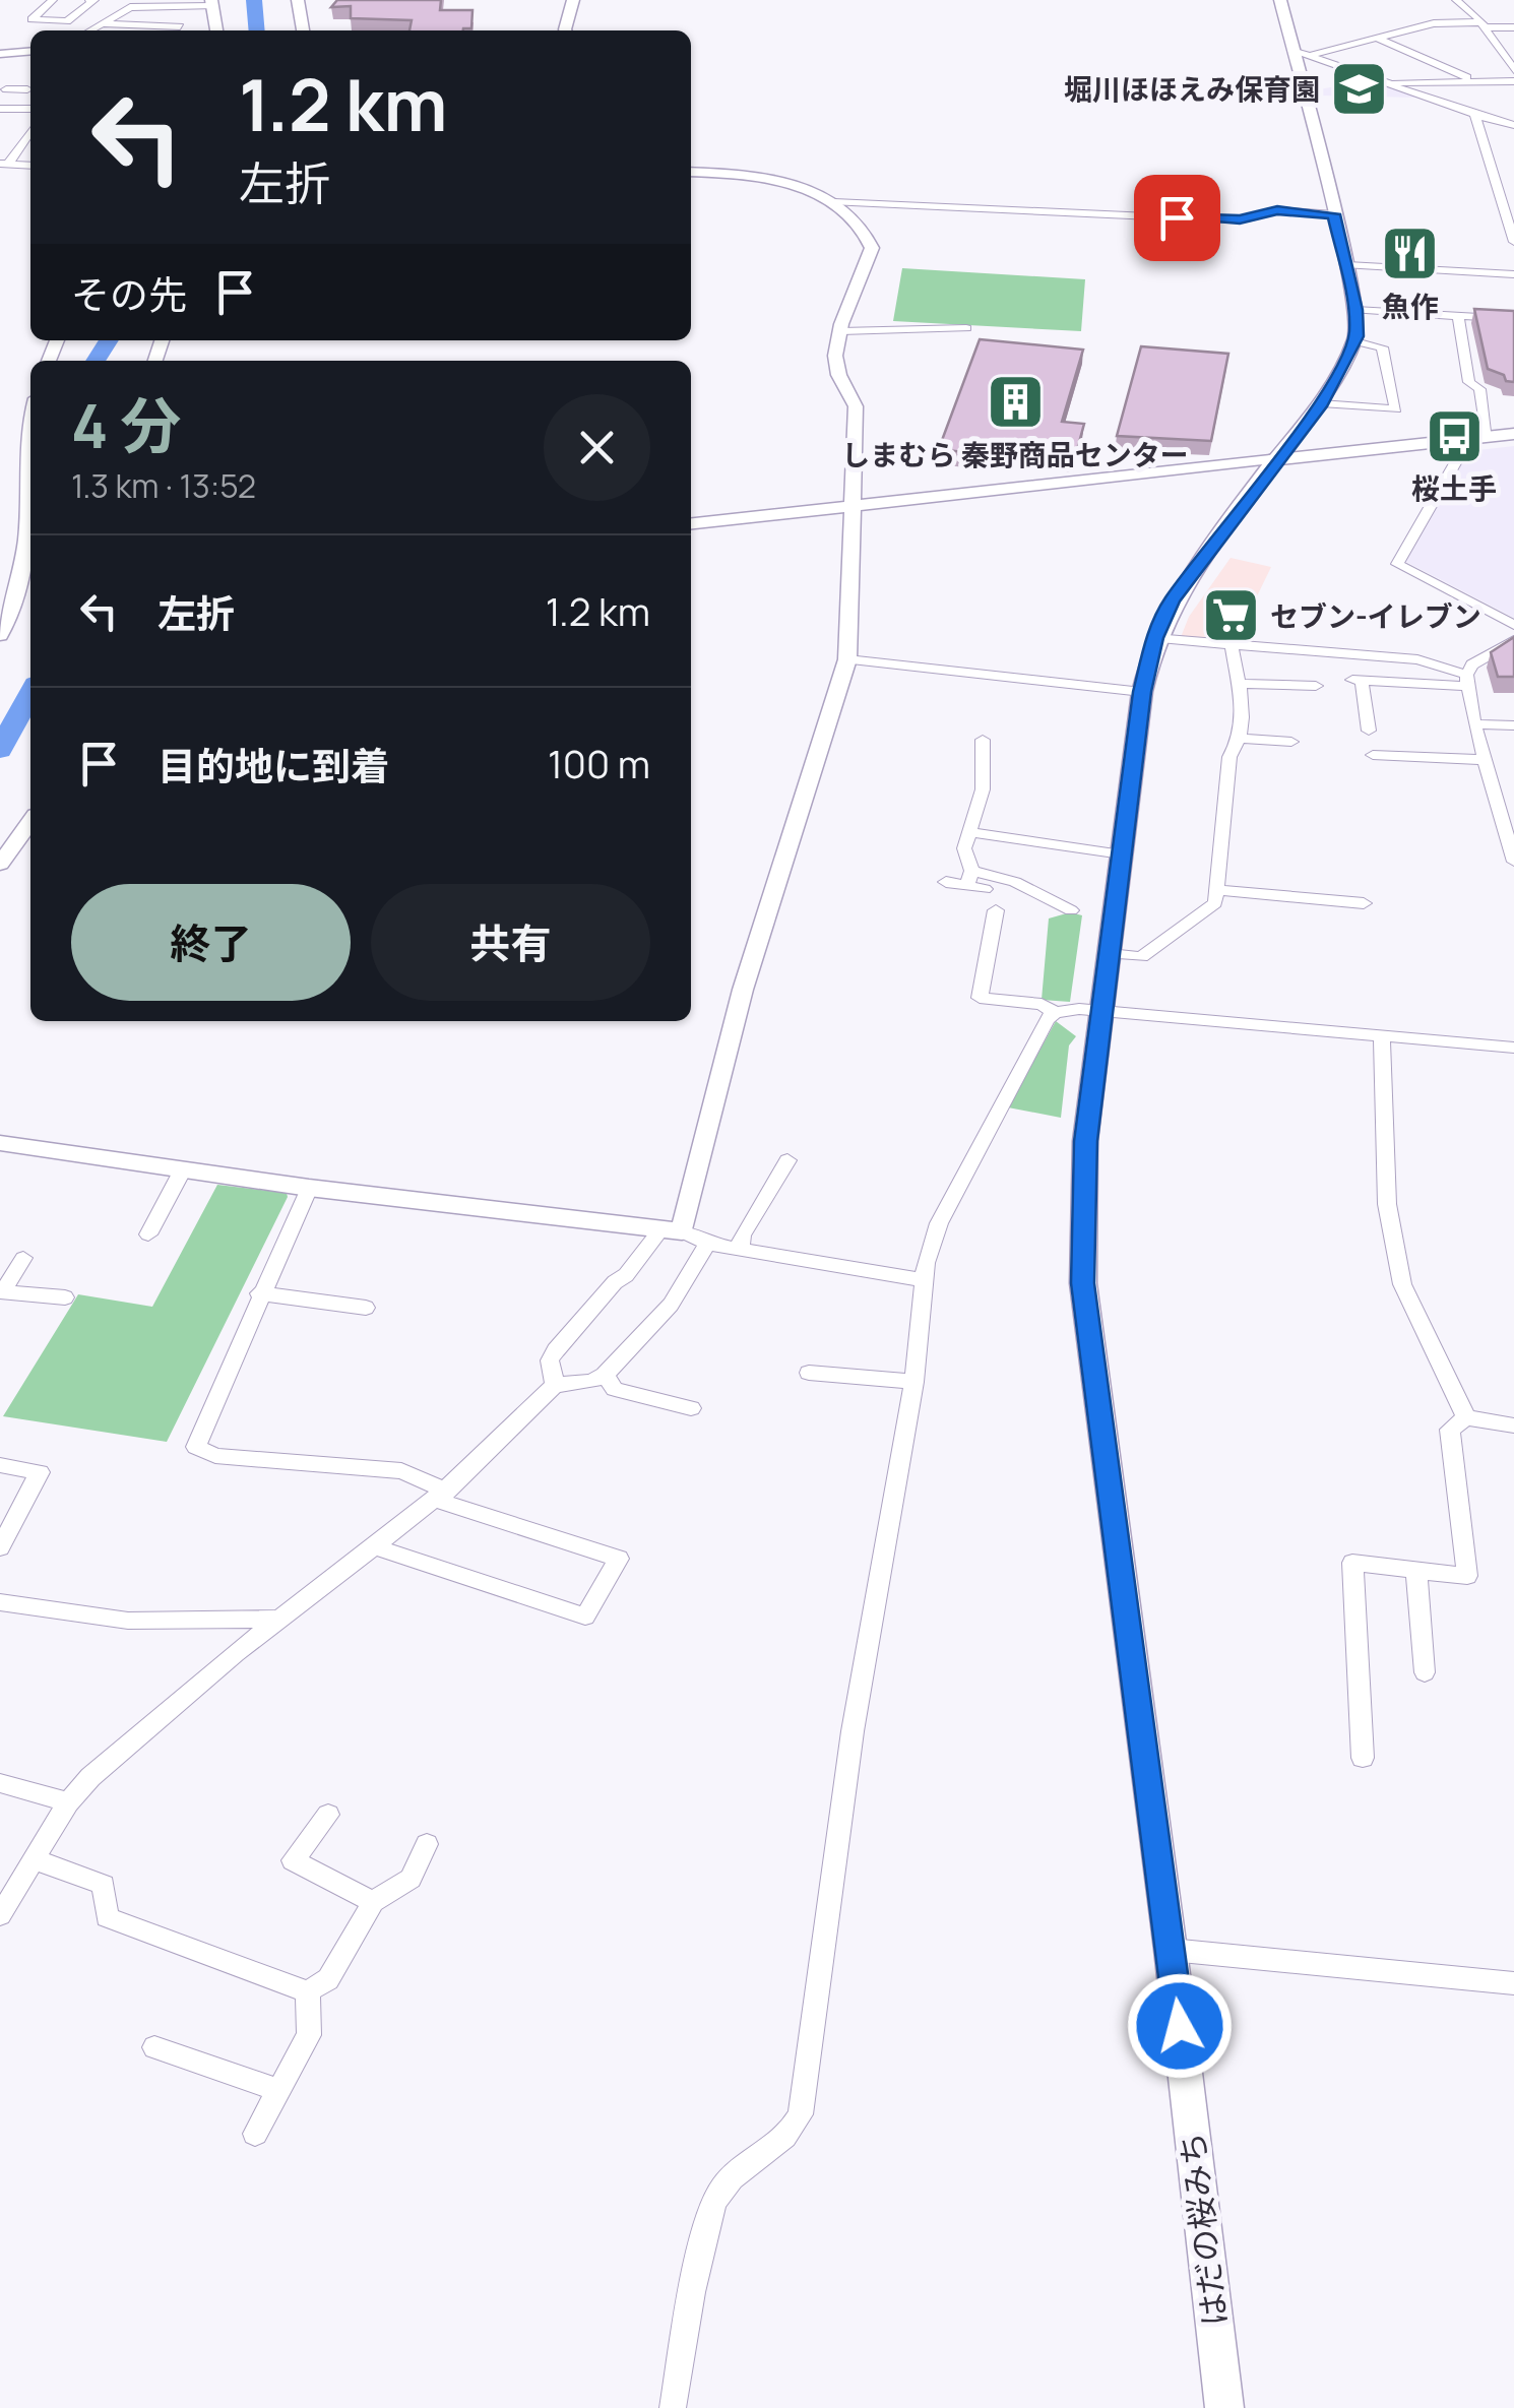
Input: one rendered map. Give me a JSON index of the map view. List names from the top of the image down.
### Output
{
  "streets": {
    "main road": ["はだの桜みち"]
  },
  "places": {
    "school or university": ["堀川ほほえみ保育園"],
    "restaurant": ["魚作"],
    "building": ["しまむら 秦野商品センター"],
    "bus stop": ["桜土手"],
    "supermarket": ["セブン-イレブン"]
  },
  "page": {
    "turn": ["1.2 km", "左折"],
    "then": "その先",
    "heading": ["4 分", "1.3 km · 13:52"],
    "list": [
      {
        "name": "左折",
        "value": "1.2 km"
      },
      {
        "name": "目的地に到着",
        "value": "100 m"
      }
    ],
    "buttons": ["終了", "共有"]
  }
}
